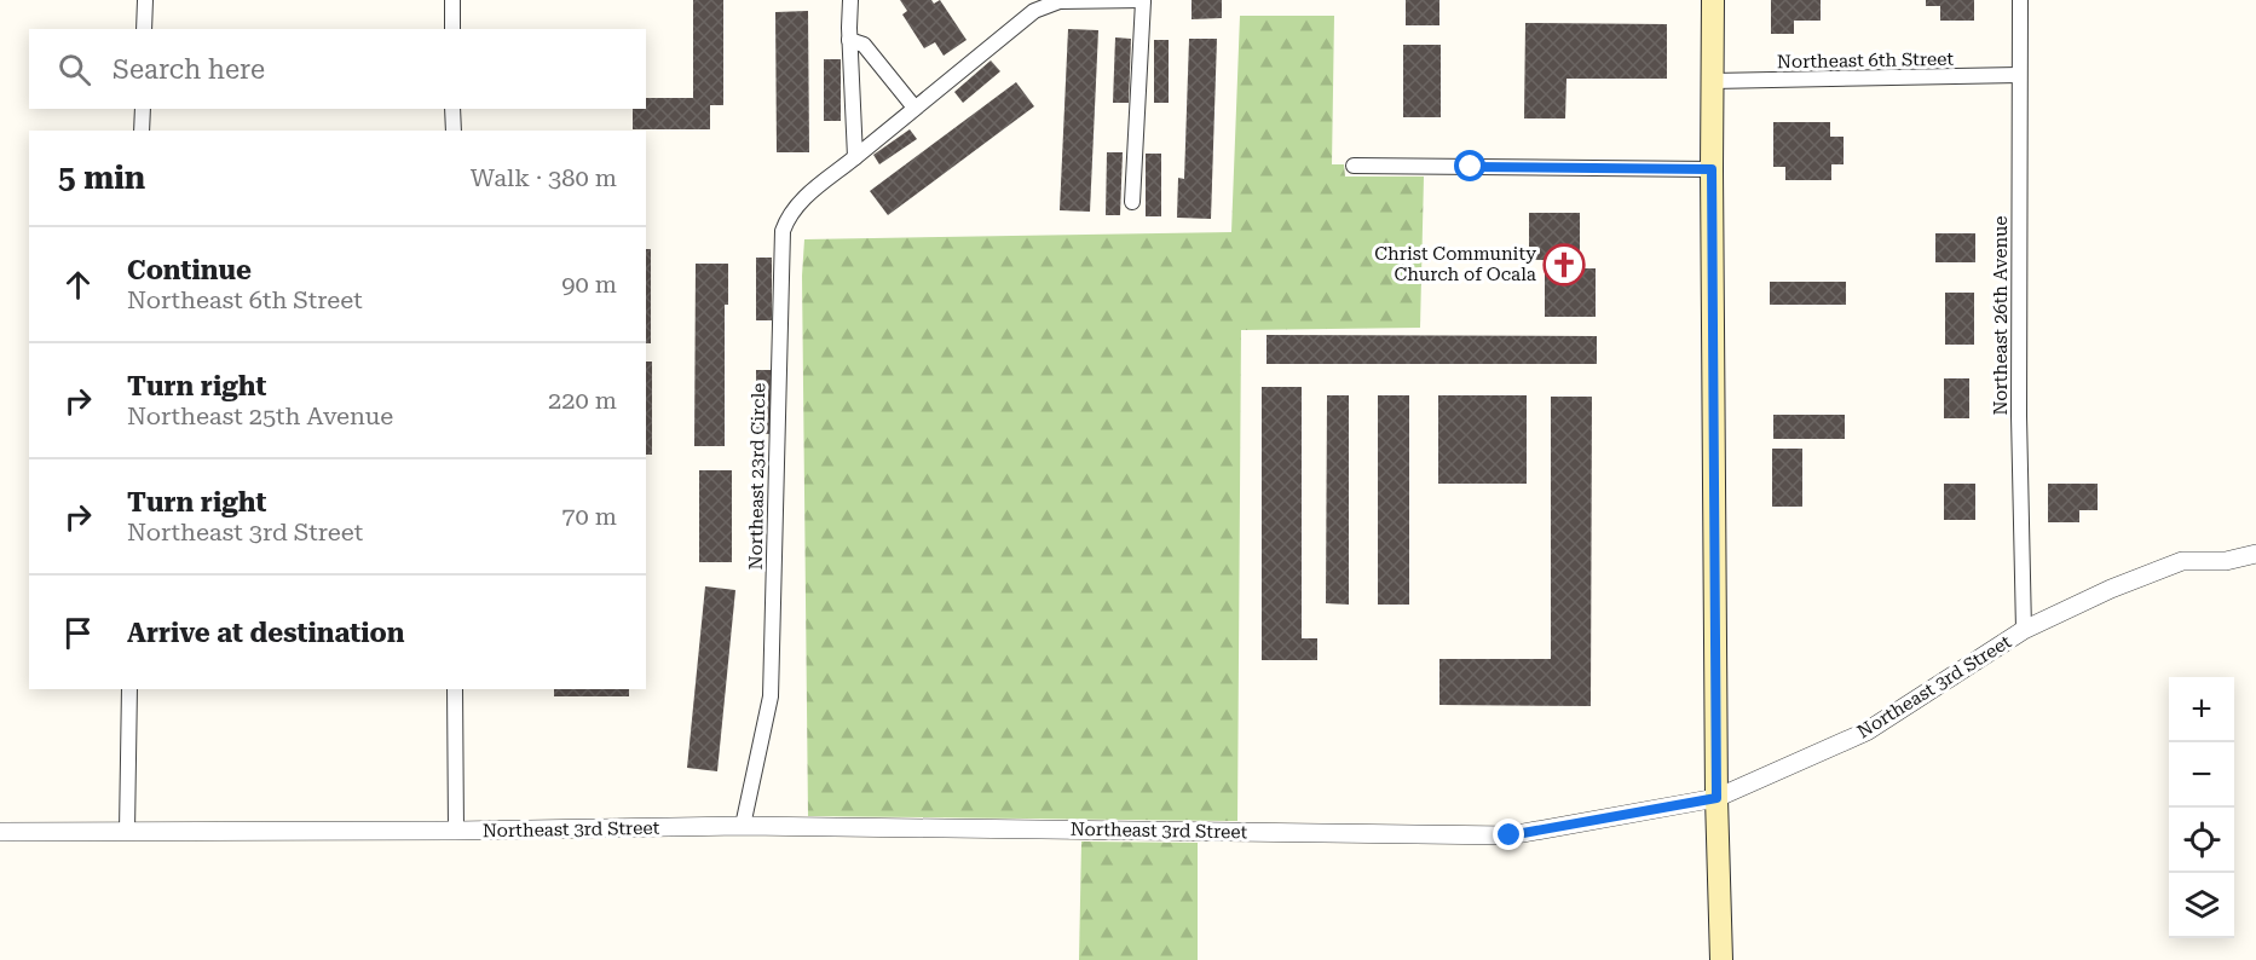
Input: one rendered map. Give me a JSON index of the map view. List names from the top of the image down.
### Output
{
  "streets": {
    "street": [
      "Northeast 6th Street",
      "Northeast 26th Avenue",
      "Northeast 23rd Circle",
      "Northeast 3rd Street"
    ]
  },
  "crossings": [
    ["Northeast 6th Street", "Northeast 26th Avenue"],
    ["Northeast 26th Avenue", "Northeast 3rd Street"],
    ["Northeast 23rd Circle", "Northeast 3rd Street"]
  ],
  "places": {
    "church": ["Christ Community Church of Ocala"]
  },
  "page": {
    "search": "Search here",
    "heading": ["5 min", "Walk · 380 m"],
    "list": [
      ["Continue", "Northeast 6th Street", "90 m"],
      ["Turn right", "Northeast 25th Avenue", "220 m"],
      ["Turn right", "Northeast 3rd Street", "70 m"],
      "Arrive at destination"
    ],
    "map_buttons": ["+", "−"]
  }
}
